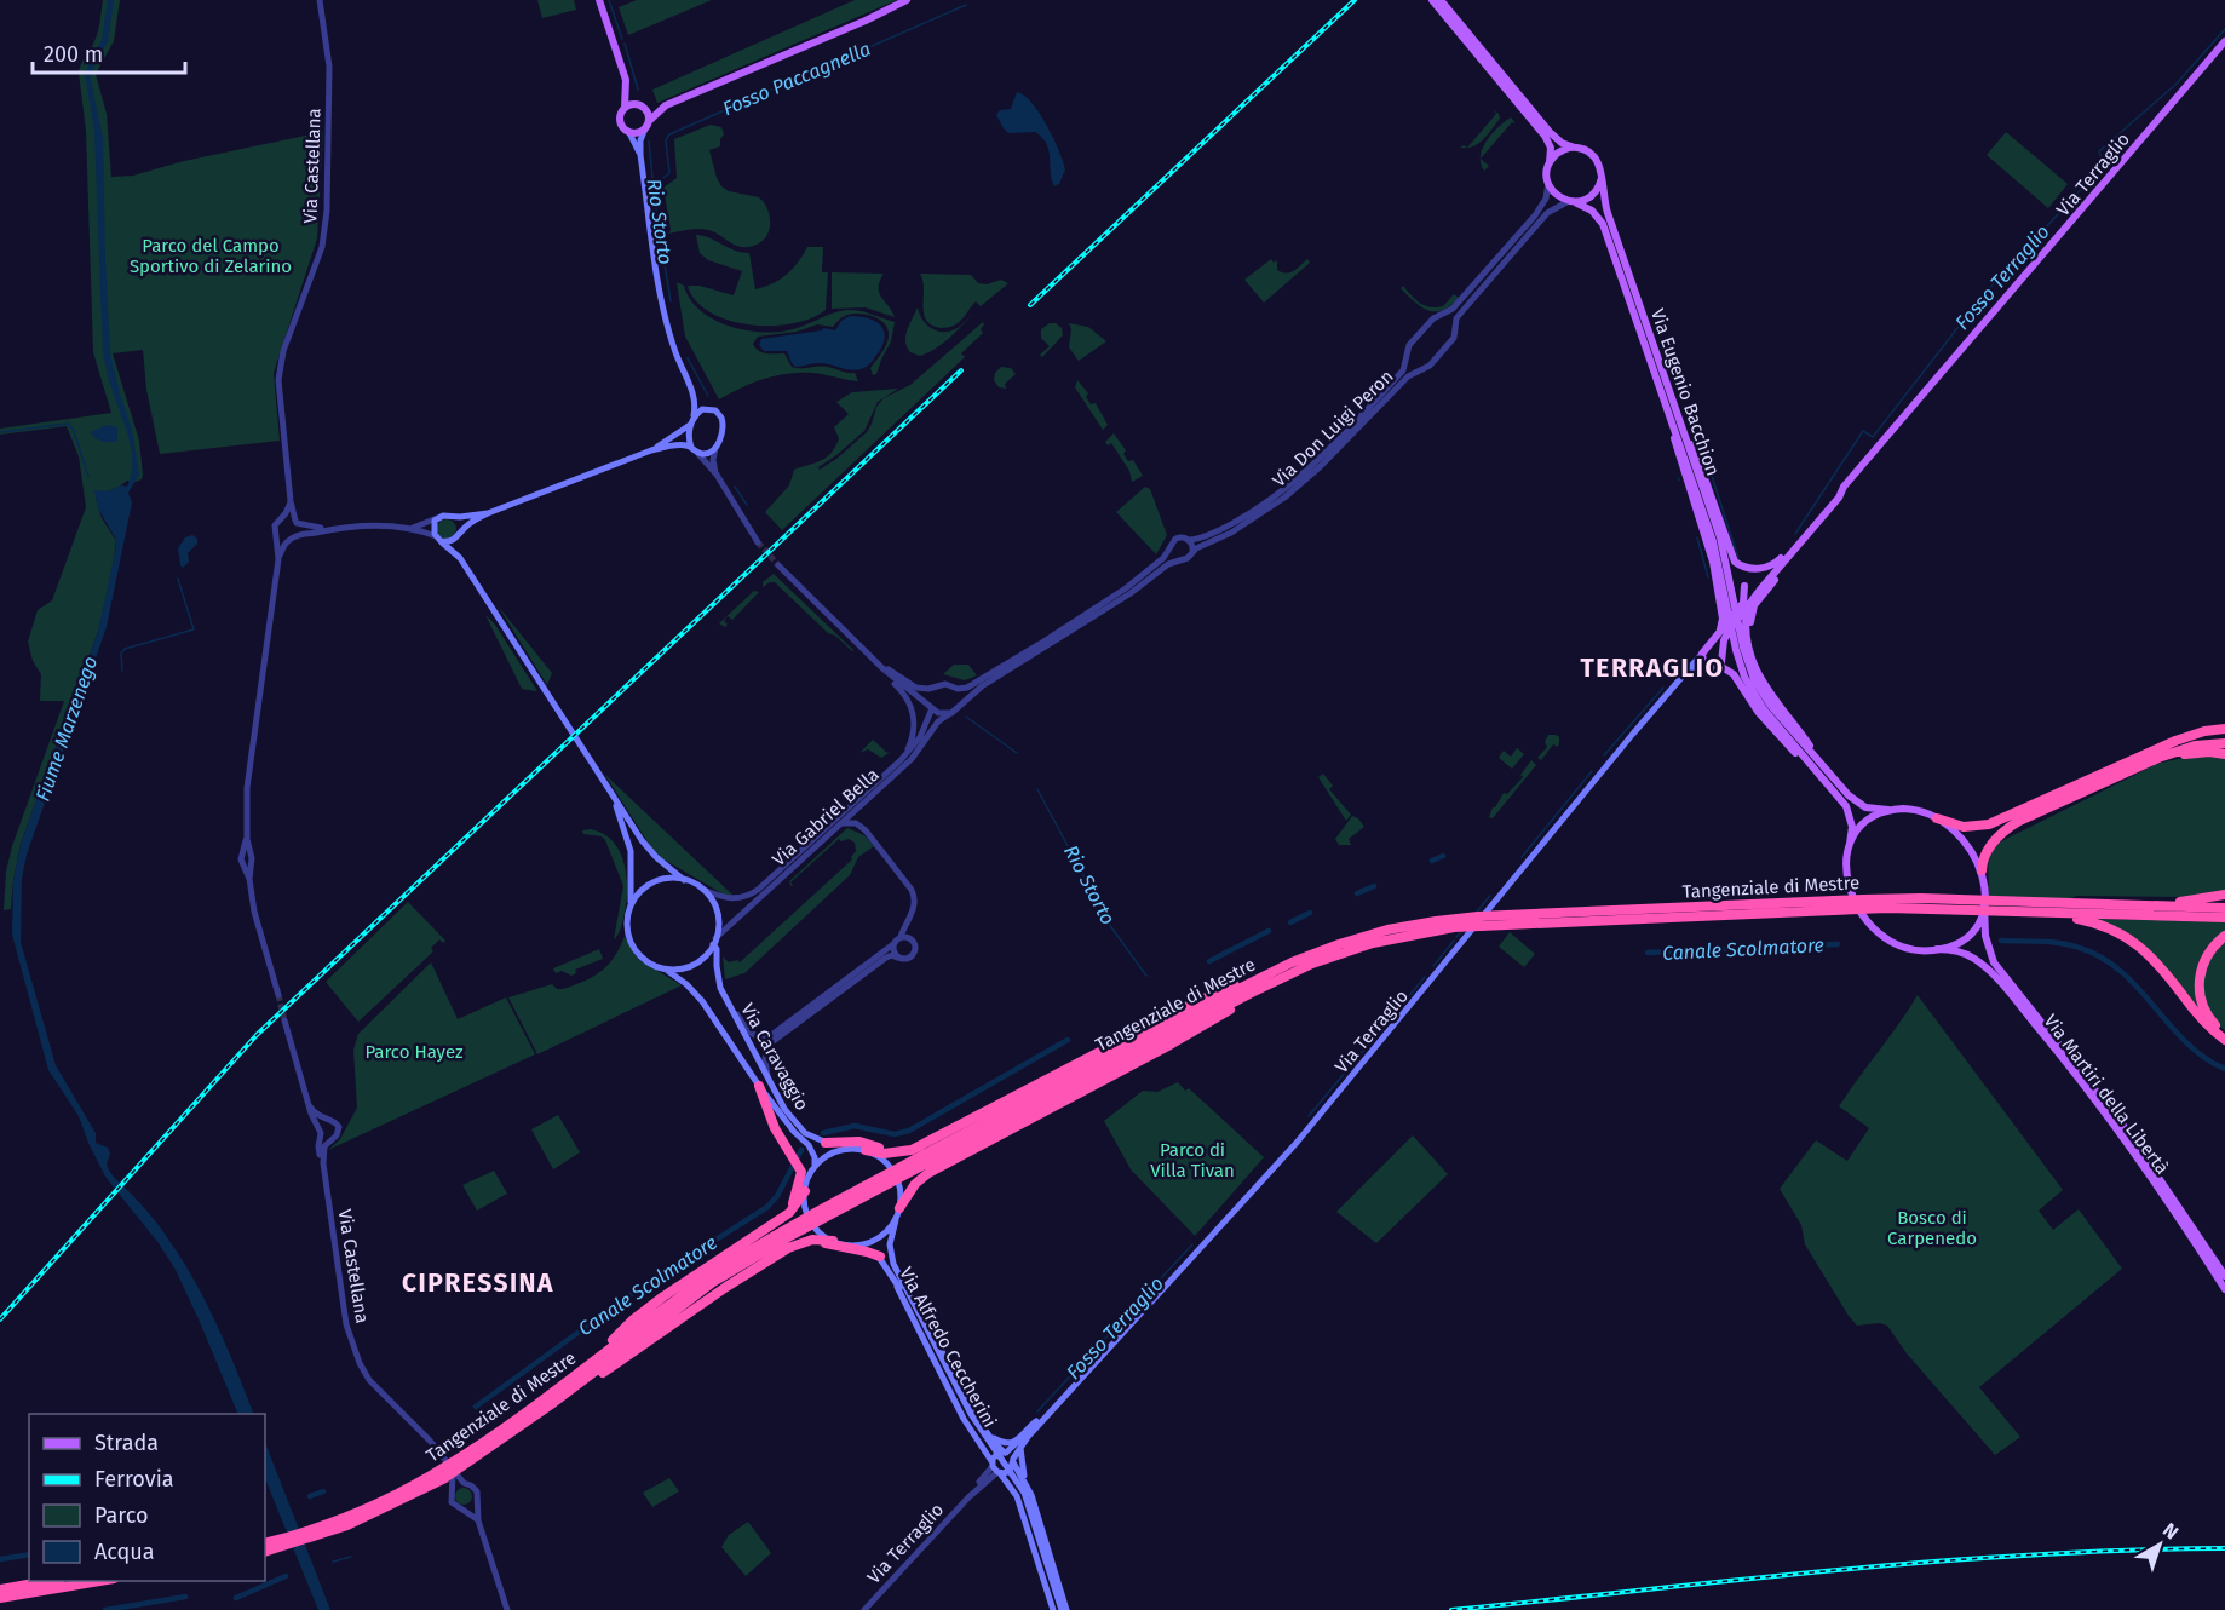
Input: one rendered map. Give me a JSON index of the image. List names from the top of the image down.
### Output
{
  "streets": {
    "highway": ["Tangenziale di Mestre"],
    "main road": [
      "Via Terraglio",
      "Via Eugenio Bacchion",
      "Via Caravaggio",
      "Via Martiri della Libertà",
      "Via Alfredo Ceccherini"
    ],
    "street": ["Via Castellana", "Via Don Luigi Peron", "Via Gabriel Bella"]
  },
  "crossings": [
    ["Via Terraglio", "Via Eugenio Bacchion"],
    ["Via Gabriel Bella", "Via Caravaggio"],
    ["Tangenziale di Mestre", "Via Martiri della Libertà"],
    ["Via Caravaggio", "Via Alfredo Ceccherini"]
  ],
  "districts": ["TERRAGLIO", "CIPRESSINA"],
  "water": [
    "Fosso Paccagnella",
    "Rio Storto",
    "Fosso Terraglio",
    "Fiume Marzenego",
    "Canale Scolmatore"
  ],
  "parks": [
    "Parco del Campo Sportivo di Zelarino",
    "Parco Hayez",
    "Parco di Villa Tivan",
    "Bosco di Carpenedo"
  ],
  "legend": [
    "Strada",
    "Ferrovia",
    "Parco",
    "Acqua"
  ],
  "scale_bar": "200 m",
  "north": "top right"
}
